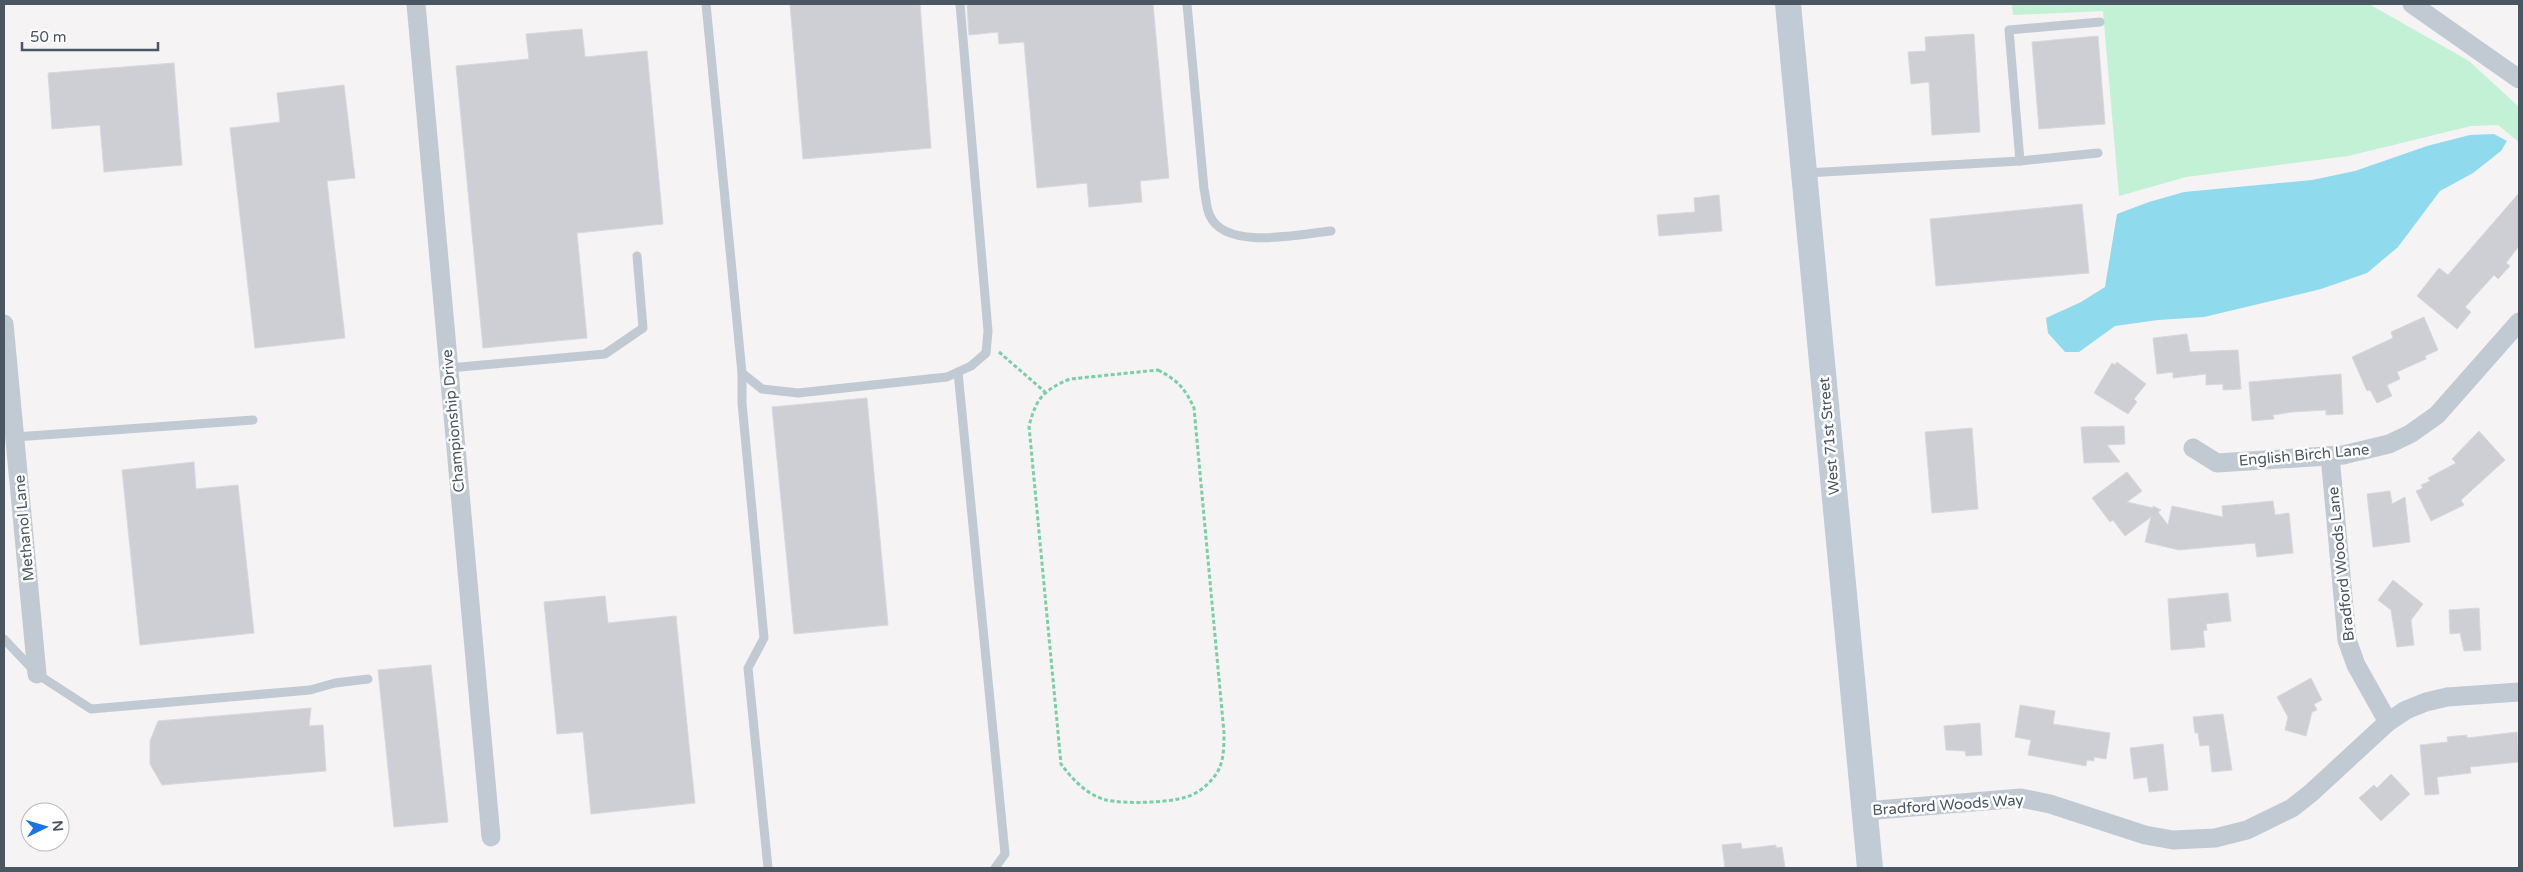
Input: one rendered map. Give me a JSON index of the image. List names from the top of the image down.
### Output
{
  "streets": {
    "main road": ["West 71st Street"],
    "street": [
      "Championship Drive",
      "English Birch Lane",
      "Methanol Lane",
      "Bradford Woods Lane",
      "Bradford Woods Way"
    ]
  },
  "crossings": [
    ["West 71st Street", "Bradford Woods Way"],
    ["English Birch Lane", "Bradford Woods Lane"],
    ["Bradford Woods Lane", "Bradford Woods Way"]
  ],
  "scale_bar": "50 m",
  "north": "right"
}
